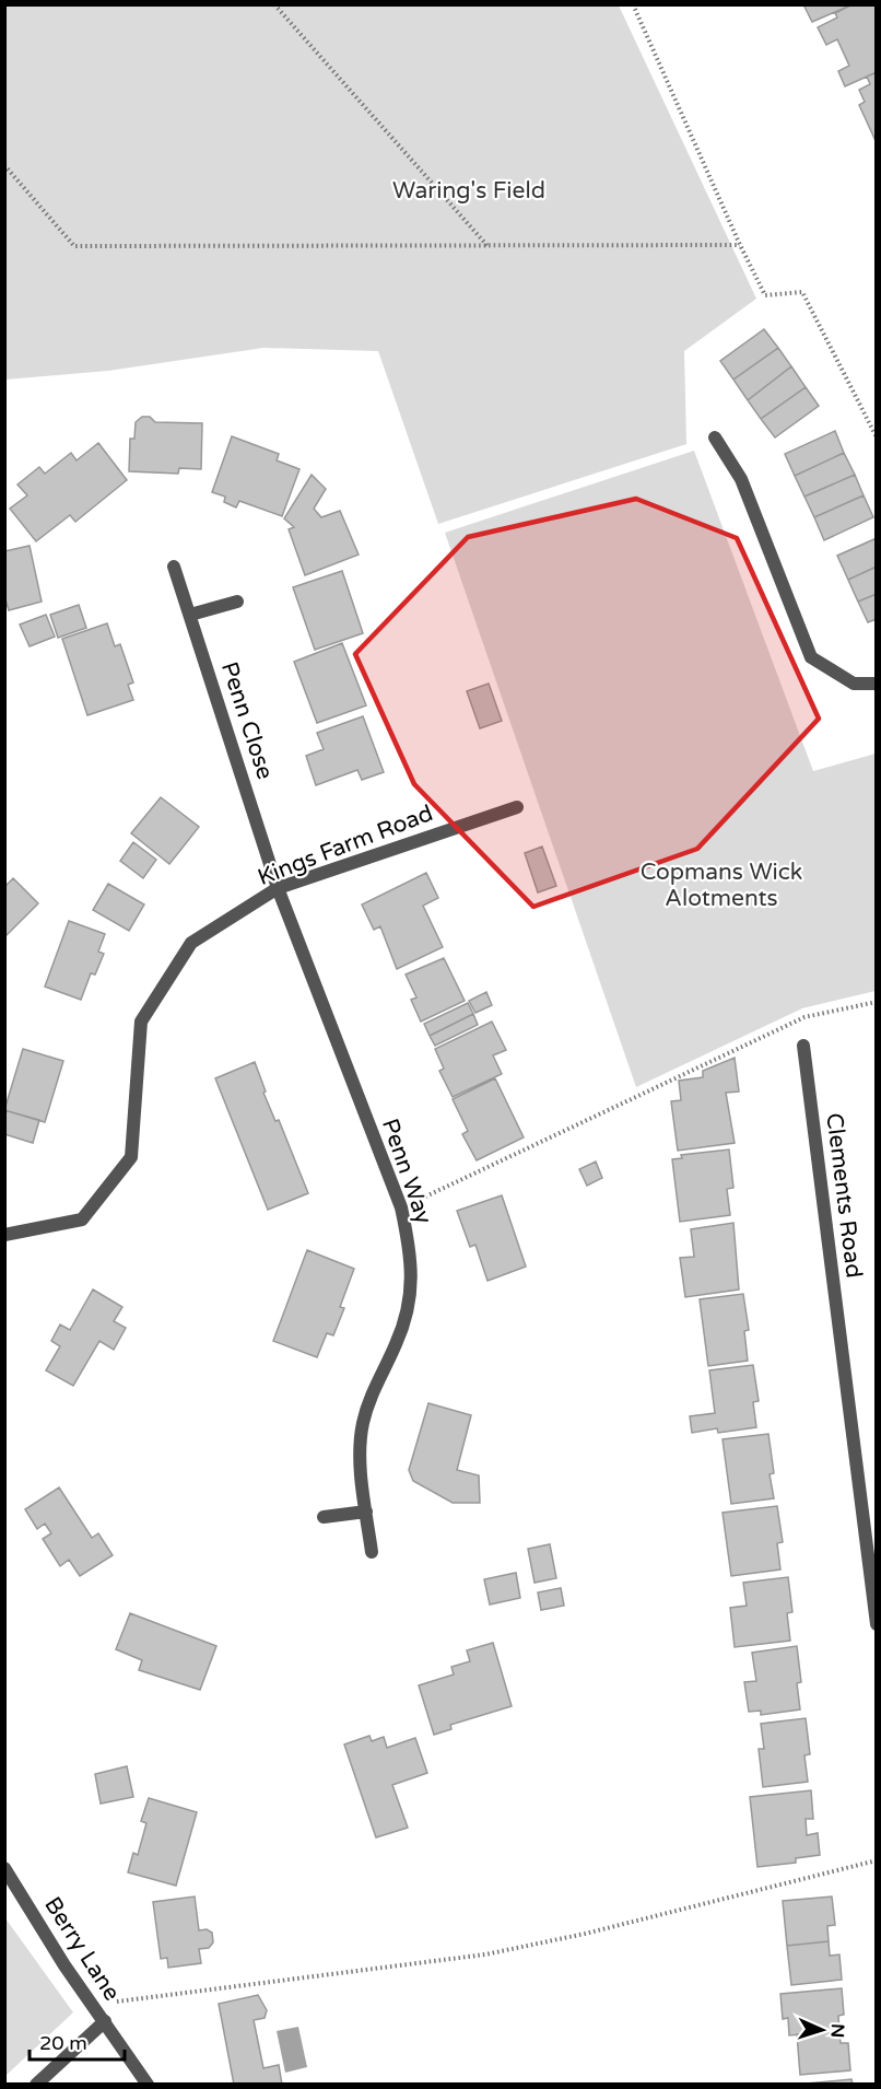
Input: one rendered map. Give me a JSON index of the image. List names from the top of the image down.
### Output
{
  "streets": {
    "street": [
      "Penn Close",
      "Kings Farm Road",
      "Penn Way",
      "Clements Road",
      "Berry Lane"
    ]
  },
  "crossings": [
    ["Penn Close", "Kings Farm Road"],
    ["Penn Close", "Penn Way"],
    ["Kings Farm Road", "Penn Way"]
  ],
  "parks": ["Waring's Field", "Copmans Wick Alotments"],
  "scale_bar": "20 m",
  "north": "right"
}
